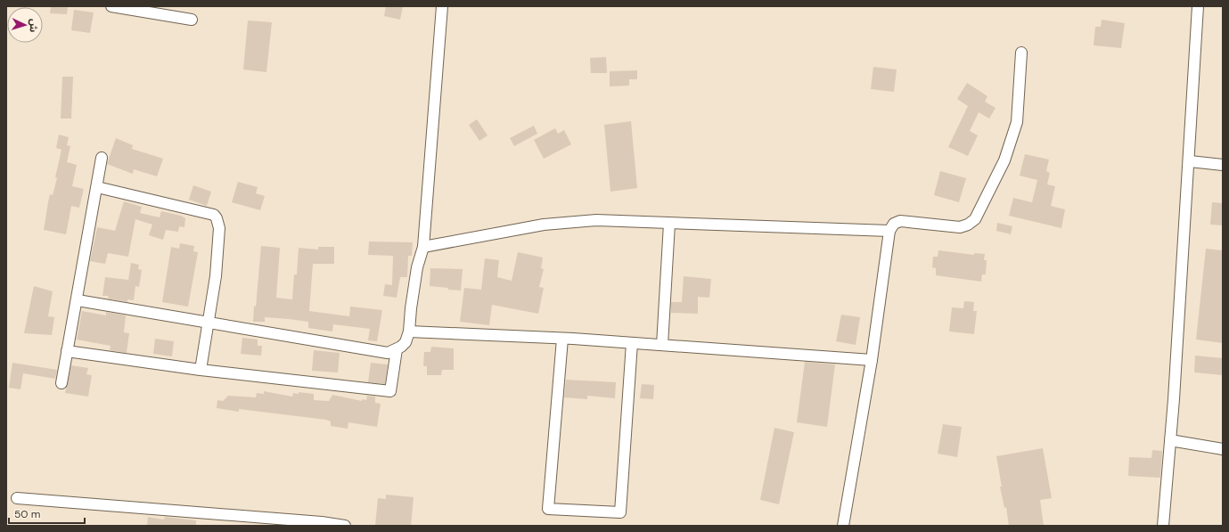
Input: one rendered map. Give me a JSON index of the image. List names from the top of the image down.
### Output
{
  "scale_bar": "50 m",
  "north": "right"
}
